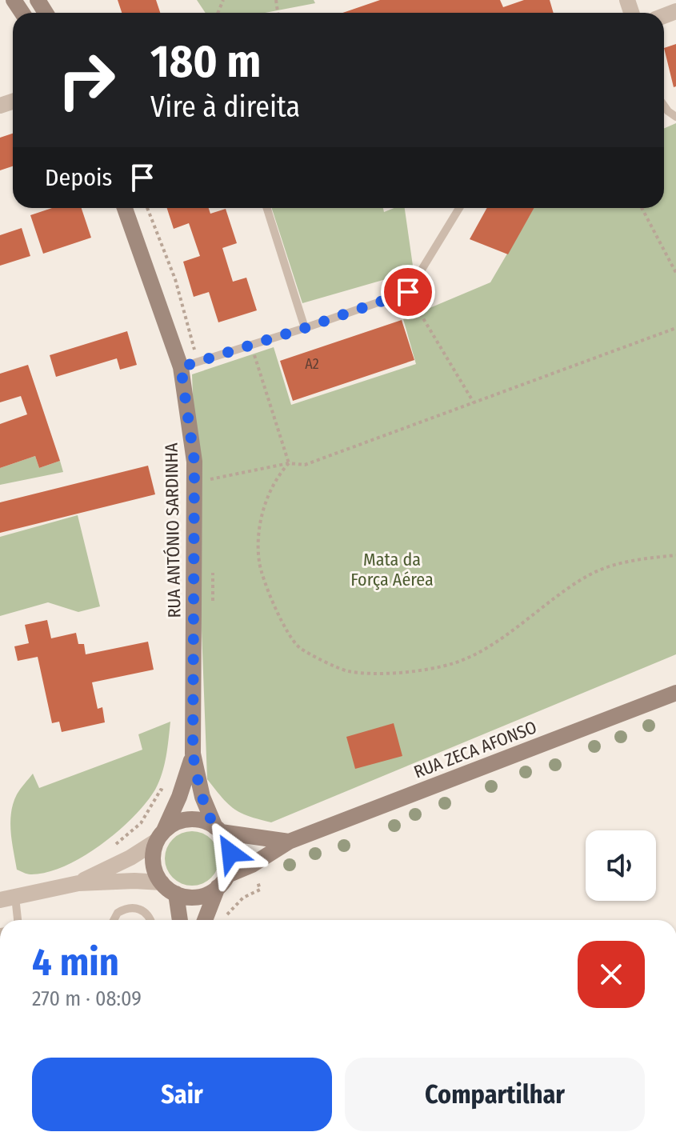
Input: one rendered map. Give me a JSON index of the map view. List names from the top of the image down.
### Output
{
  "streets": {
    "main road": ["RUA ANTÓNIO SARDINHA", "RUA ZECA AFONSO"]
  },
  "crossings": [
    ["RUA ANTÓNIO SARDINHA", "RUA ZECA AFONSO"]
  ],
  "parks": ["Mata da Força Aérea"],
  "house_numbers": ["A2"],
  "page": {
    "turn": ["180 m", "Vire à direita"],
    "then": "Depois",
    "heading": ["4 min", "270 m · 08:09"],
    "buttons": ["Sair", "Compartilhar"]
  }
}
